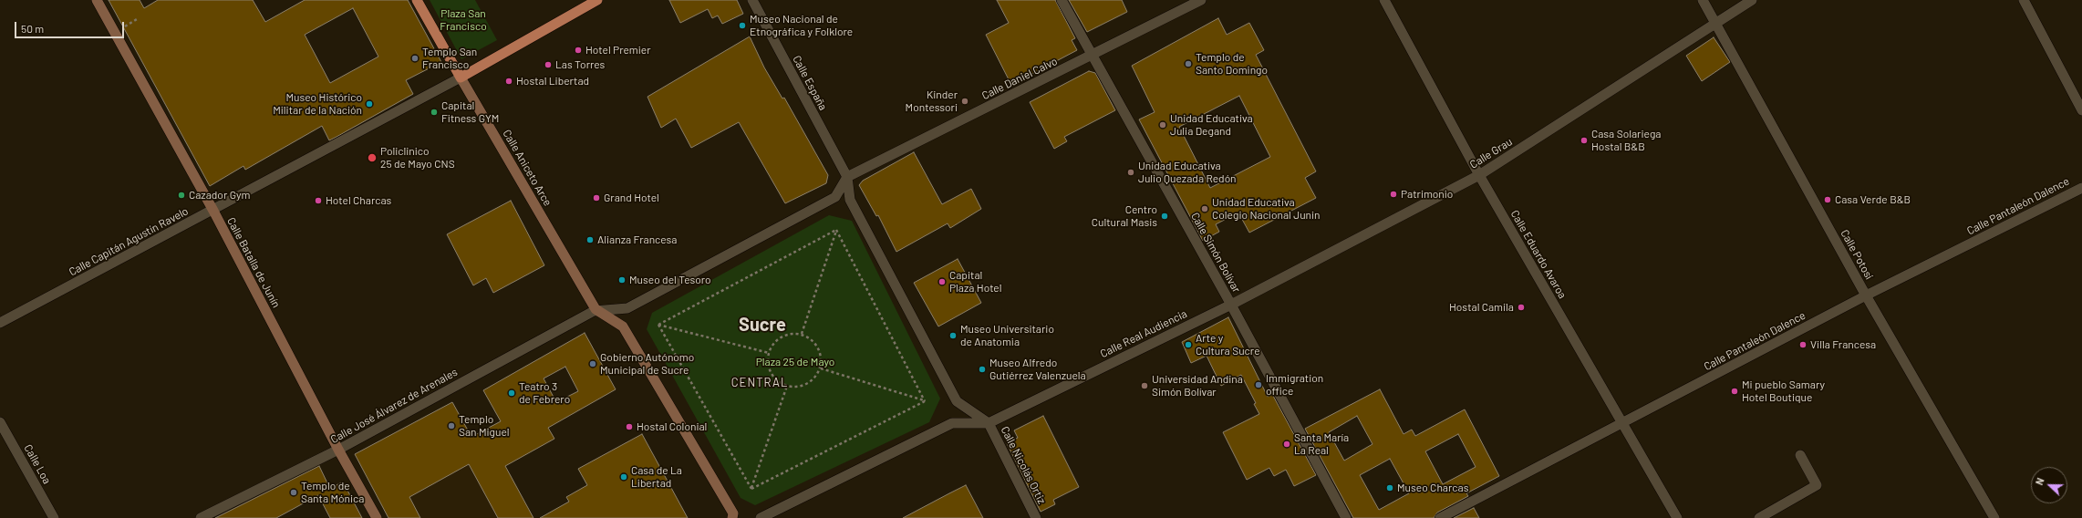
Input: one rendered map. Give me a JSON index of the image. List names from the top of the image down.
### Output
{
  "streets": {
    "main road": ["Calle Aniceto Arce", "Calle Batalla de Junín"],
    "street": [
      "Calle Daniel Calvo",
      "Calle España",
      "Calle Grau",
      "Calle Pantaleón Dalence",
      "Calle Capitán Agustín Ravelo",
      "Calle Simón Bolívar",
      "Calle Eduardo Avaroa",
      "Calle Potosí",
      "Calle Real Audiencia",
      "Calle José Álvarez de Arenales",
      "Calle Loa",
      "Calle Nicolás Ortiz"
    ]
  },
  "crossings": [
    ["Calle Daniel Calvo", "Calle España"],
    ["Calle Daniel Calvo", "Calle Simón Bolívar"],
    ["Calle Grau", "Calle Simón Bolívar"],
    ["Calle Grau", "Calle Eduardo Avaroa"],
    ["Calle Grau", "Calle Potosí"],
    ["Calle Grau", "Calle Real Audiencia"],
    ["Calle Aniceto Arce", "Calle Capitán Agustín Ravelo"],
    ["Calle Aniceto Arce", "Calle José Álvarez de Arenales"],
    ["Calle Pantaleón Dalence", "Calle Eduardo Avaroa"],
    ["Calle Pantaleón Dalence", "Calle Potosí"],
    ["Calle Capitán Agustín Ravelo", "Calle Batalla de Junín"],
    ["Calle Simón Bolívar", "Calle Real Audiencia"],
    ["Calle Batalla de Junín", "Calle José Álvarez de Arenales"],
    ["Calle Real Audiencia", "Calle Nicolás Ortiz"]
  ],
  "districts": ["Sucre", "CENTRAL"],
  "parks": ["Plaza San Francisco", "Plaza 25 de Mayo"],
  "places": [
    "Museo Nacional de Etnográfica y Folklore",
    "Hotel Premier",
    "Templo San Francisco",
    "Templo de Santo Domingo",
    "Las Torres",
    "Hostal Libertad",
    "Kinder Montessori",
    "Museo Histórico Militar de la Nación",
    "Capital Fitness GYM",
    "Unidad Educativa Julia Degand",
    "Casa Solariega Hostal B&B",
    "Policlinico 25 de Mayo CNS",
    "Unidad Educativa Julio Quezada Redón",
    "Patrimonio",
    "Cazador Gym",
    "Grand Hotel",
    "Casa Verde B&B",
    "Hotel Charcas",
    "Unidad Educativa Colegio Nacional Junin",
    "Centro Cultural Masis",
    "Alianza Francesa",
    "Museo del Tesoro",
    "Capital Plaza Hotel",
    "Hostal Camila",
    "Museo Universitario de Anatomia",
    "Arte y Cultura Sucre",
    "Villa Francesa",
    "Gobierno Autónomo Municipal de Sucre",
    "Museo Alfredo Gutiérrez Valenzuela",
    "Immigration office",
    "Universidad Andina Simón Bolívar",
    "Mi pueblo Samary Hotel Boutique",
    "Teatro 3 de Febrero",
    "Templo San Miguel",
    "Hostal Colonial",
    "Santa María La Real",
    "Casa de La Libertad",
    "Museo Charcas",
    "Templo de Santa Mónica"
  ],
  "scale_bar": "50 m",
  "north": "left"
}
